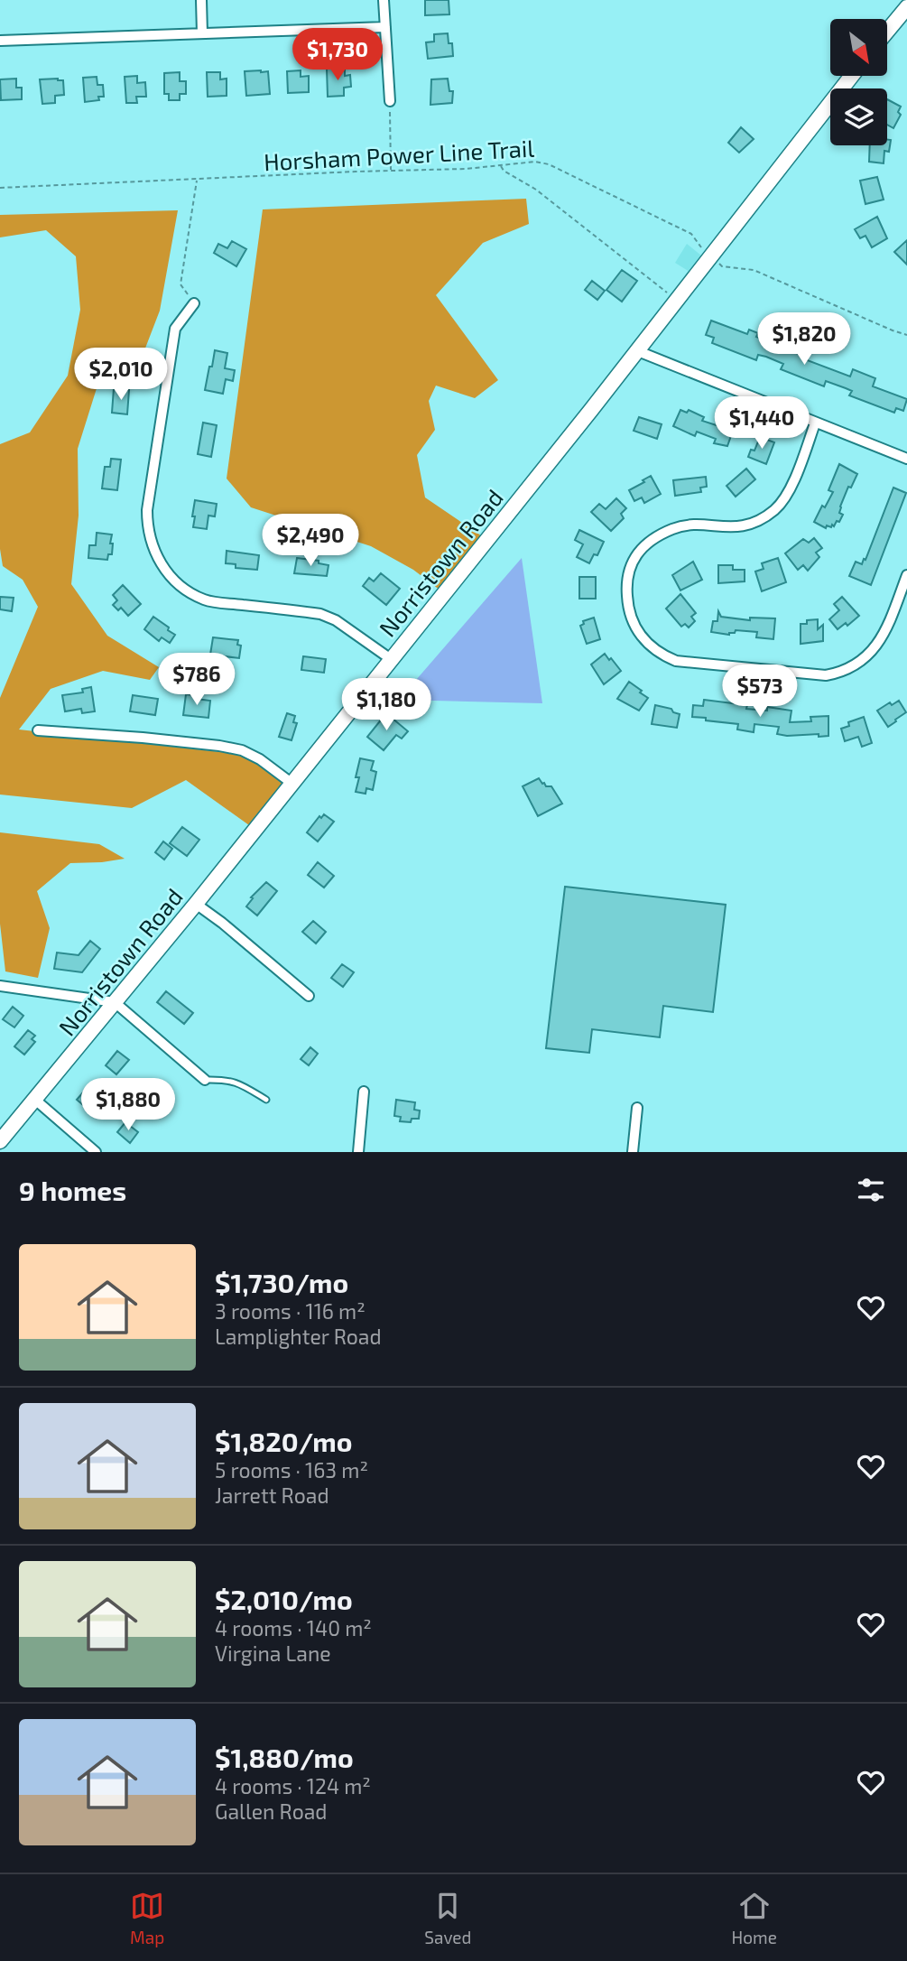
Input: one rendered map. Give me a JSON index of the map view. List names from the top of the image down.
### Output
{
  "streets": {
    "main road": ["Norristown Road"],
    "path": ["Horsham Power Line Trail"]
  },
  "crossings": [
    ["Horsham Power Line Trail", "Norristown Road"]
  ],
  "north": "bottom right",
  "page": {
    "price": [
      "$1,730",
      "$1,820",
      "$2,010",
      "$1,440",
      "$2,490",
      "$786",
      "$573",
      "$1,180",
      "$1,880"
    ],
    "heading": "9 homes",
    "list": [
      {
        "name": "$1,730/mo",
        "note": "3 rooms · 116 m² · Lamplighter Road"
      },
      {
        "name": "$1,820/mo",
        "note": "5 rooms · 163 m² · Jarrett Road"
      },
      {
        "name": "$2,010/mo",
        "note": "4 rooms · 140 m² · Virgina Lane"
      },
      {
        "name": "$1,880/mo",
        "note": "4 rooms · 124 m² · Gallen Road"
      }
    ],
    "tabs": ["Map", "Saved", "Home"]
  }
}
